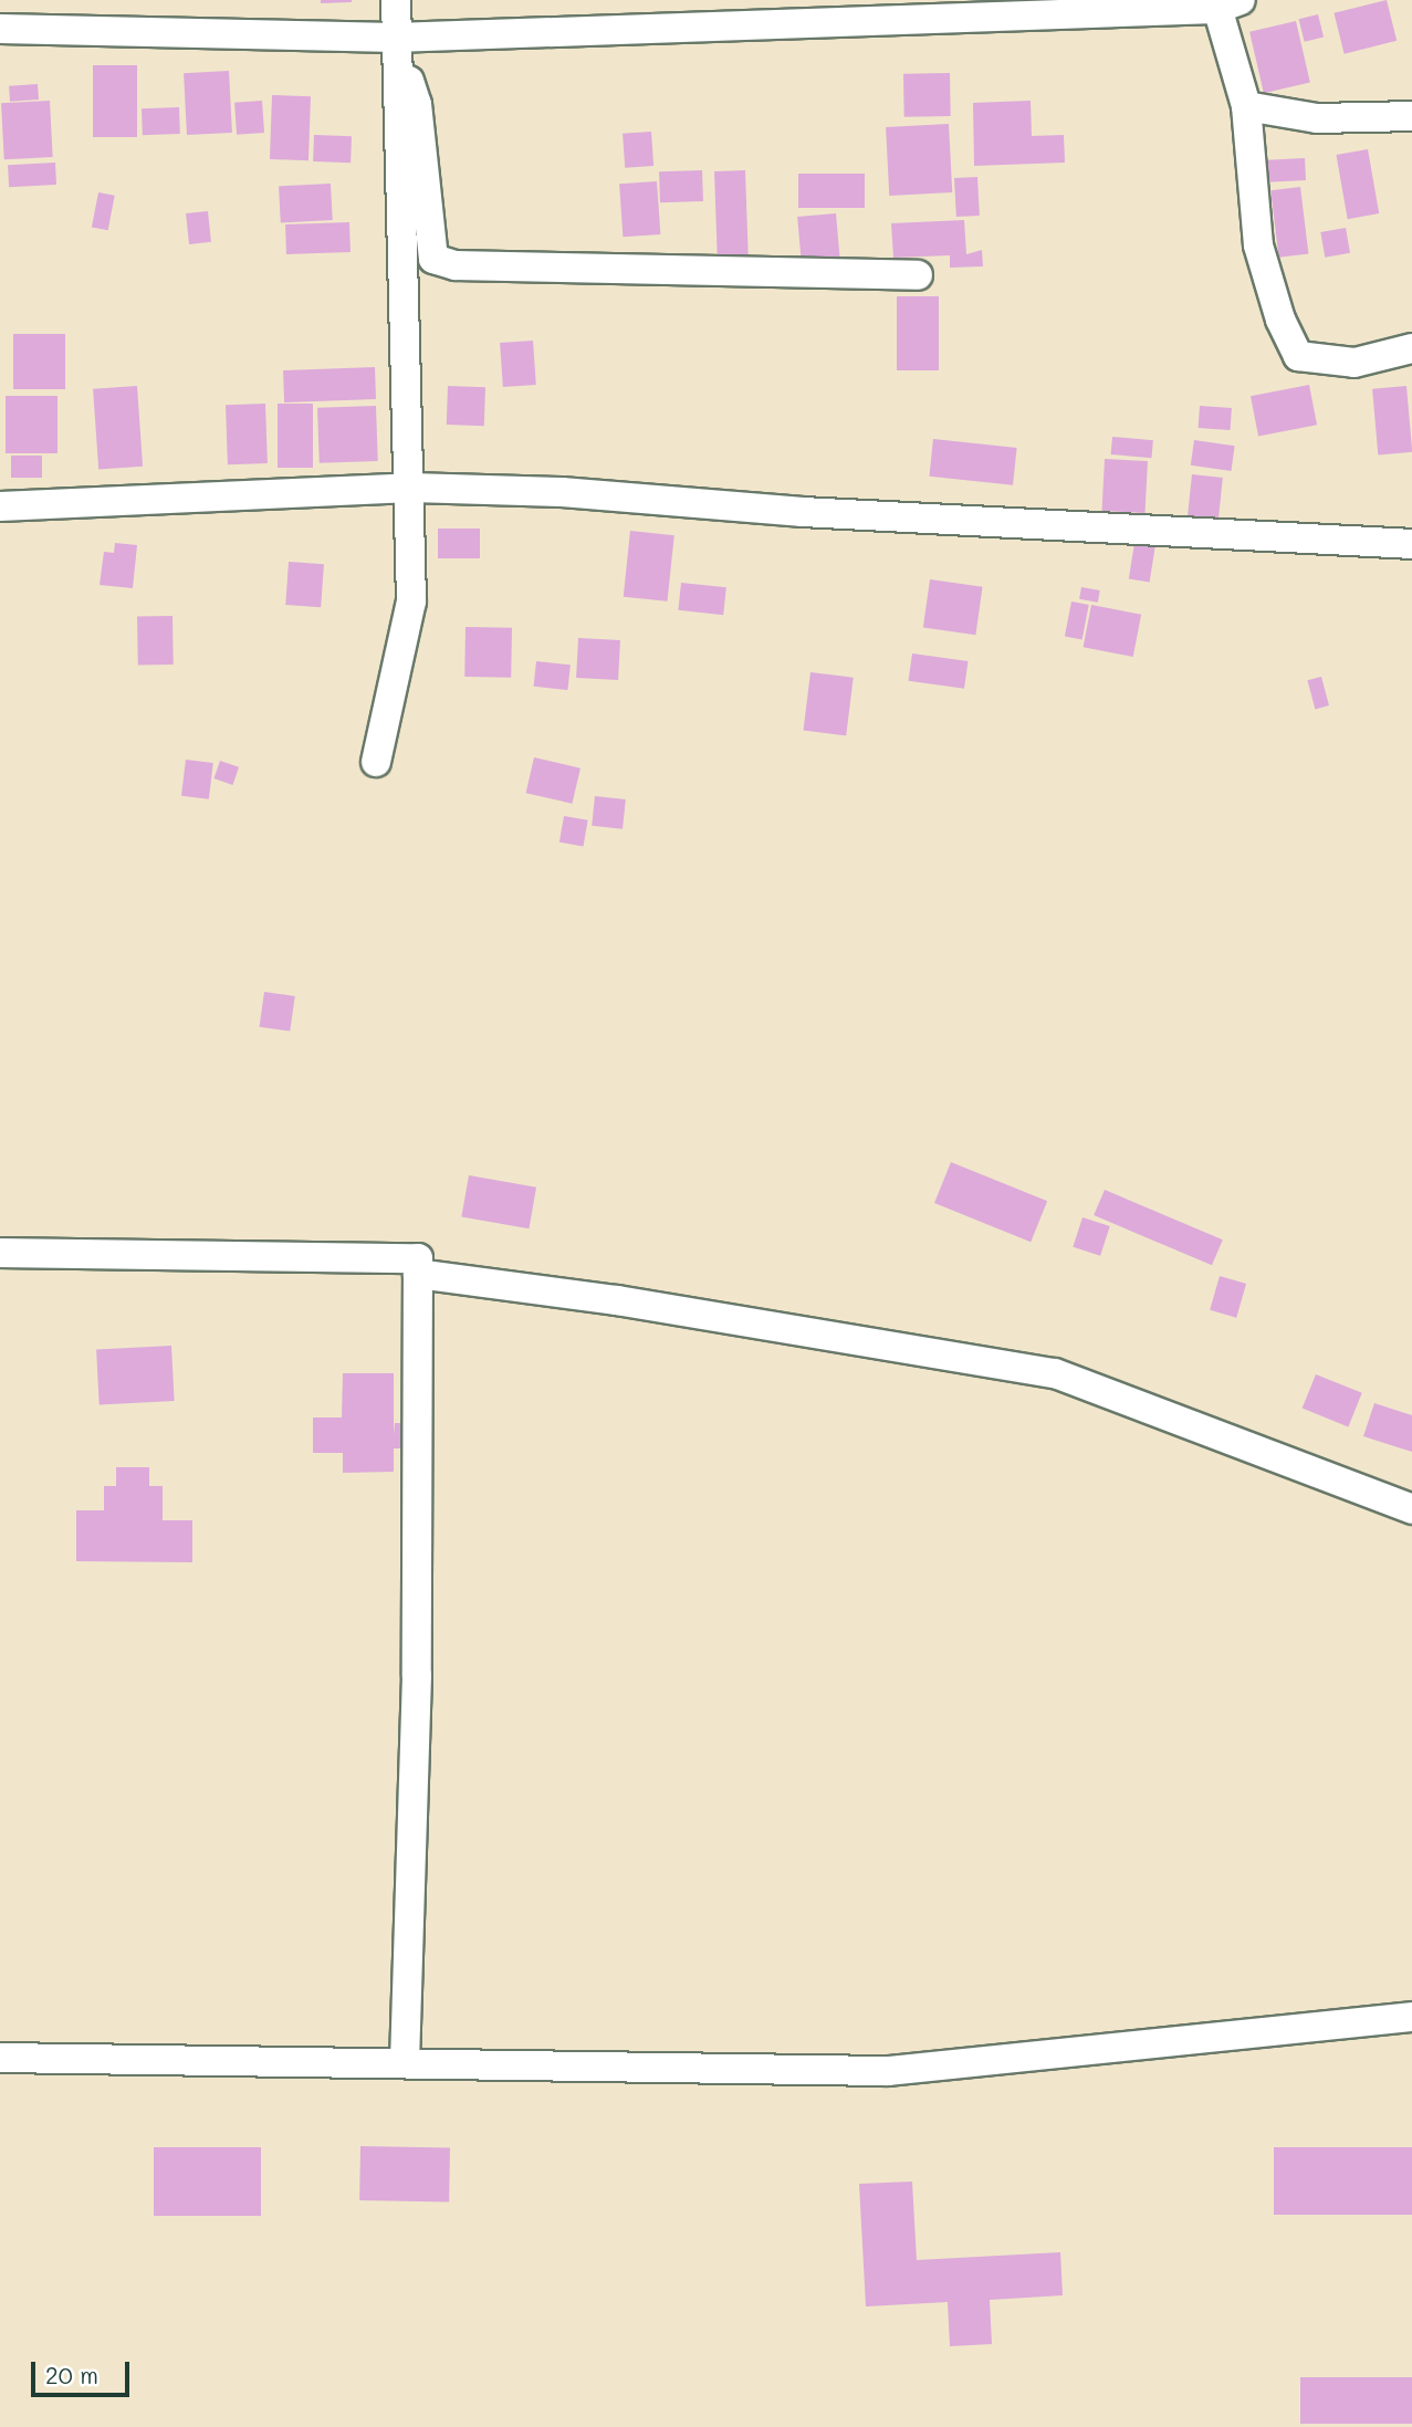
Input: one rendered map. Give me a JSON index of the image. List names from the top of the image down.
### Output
{
  "scale_bar": "20 m"
}
